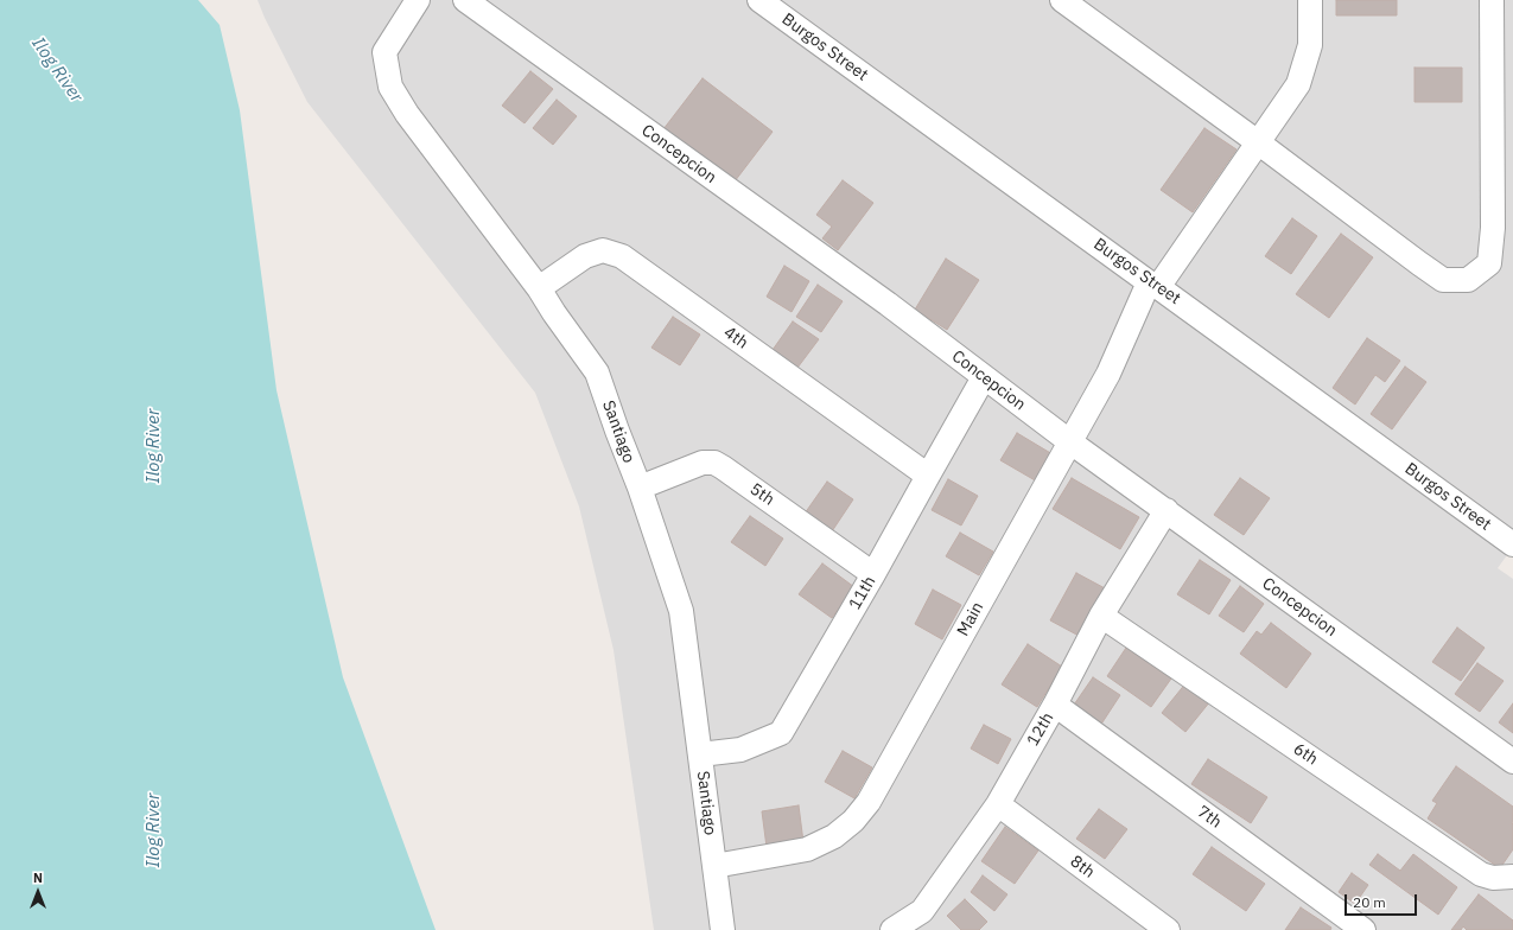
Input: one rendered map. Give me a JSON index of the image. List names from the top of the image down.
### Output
{
  "streets": {
    "street": [
      "Burgos Street",
      "Concepcion",
      "4th",
      "Santiago",
      "5th",
      "11th",
      "Main",
      "12th",
      "6th",
      "7th",
      "8th"
    ]
  },
  "crossings": [
    ["Burgos Street", "Main"],
    ["Concepcion", "11th"],
    ["Concepcion", "Main"],
    ["Concepcion", "12th"],
    ["4th", "Santiago"],
    ["4th", "11th"],
    ["Santiago", "5th"],
    ["Santiago", "11th"],
    ["Santiago", "Main"],
    ["5th", "11th"],
    ["12th", "6th"],
    ["12th", "7th"],
    ["12th", "8th"]
  ],
  "water": ["Ilog River"],
  "scale_bar": "20 m",
  "north": "top"
}
